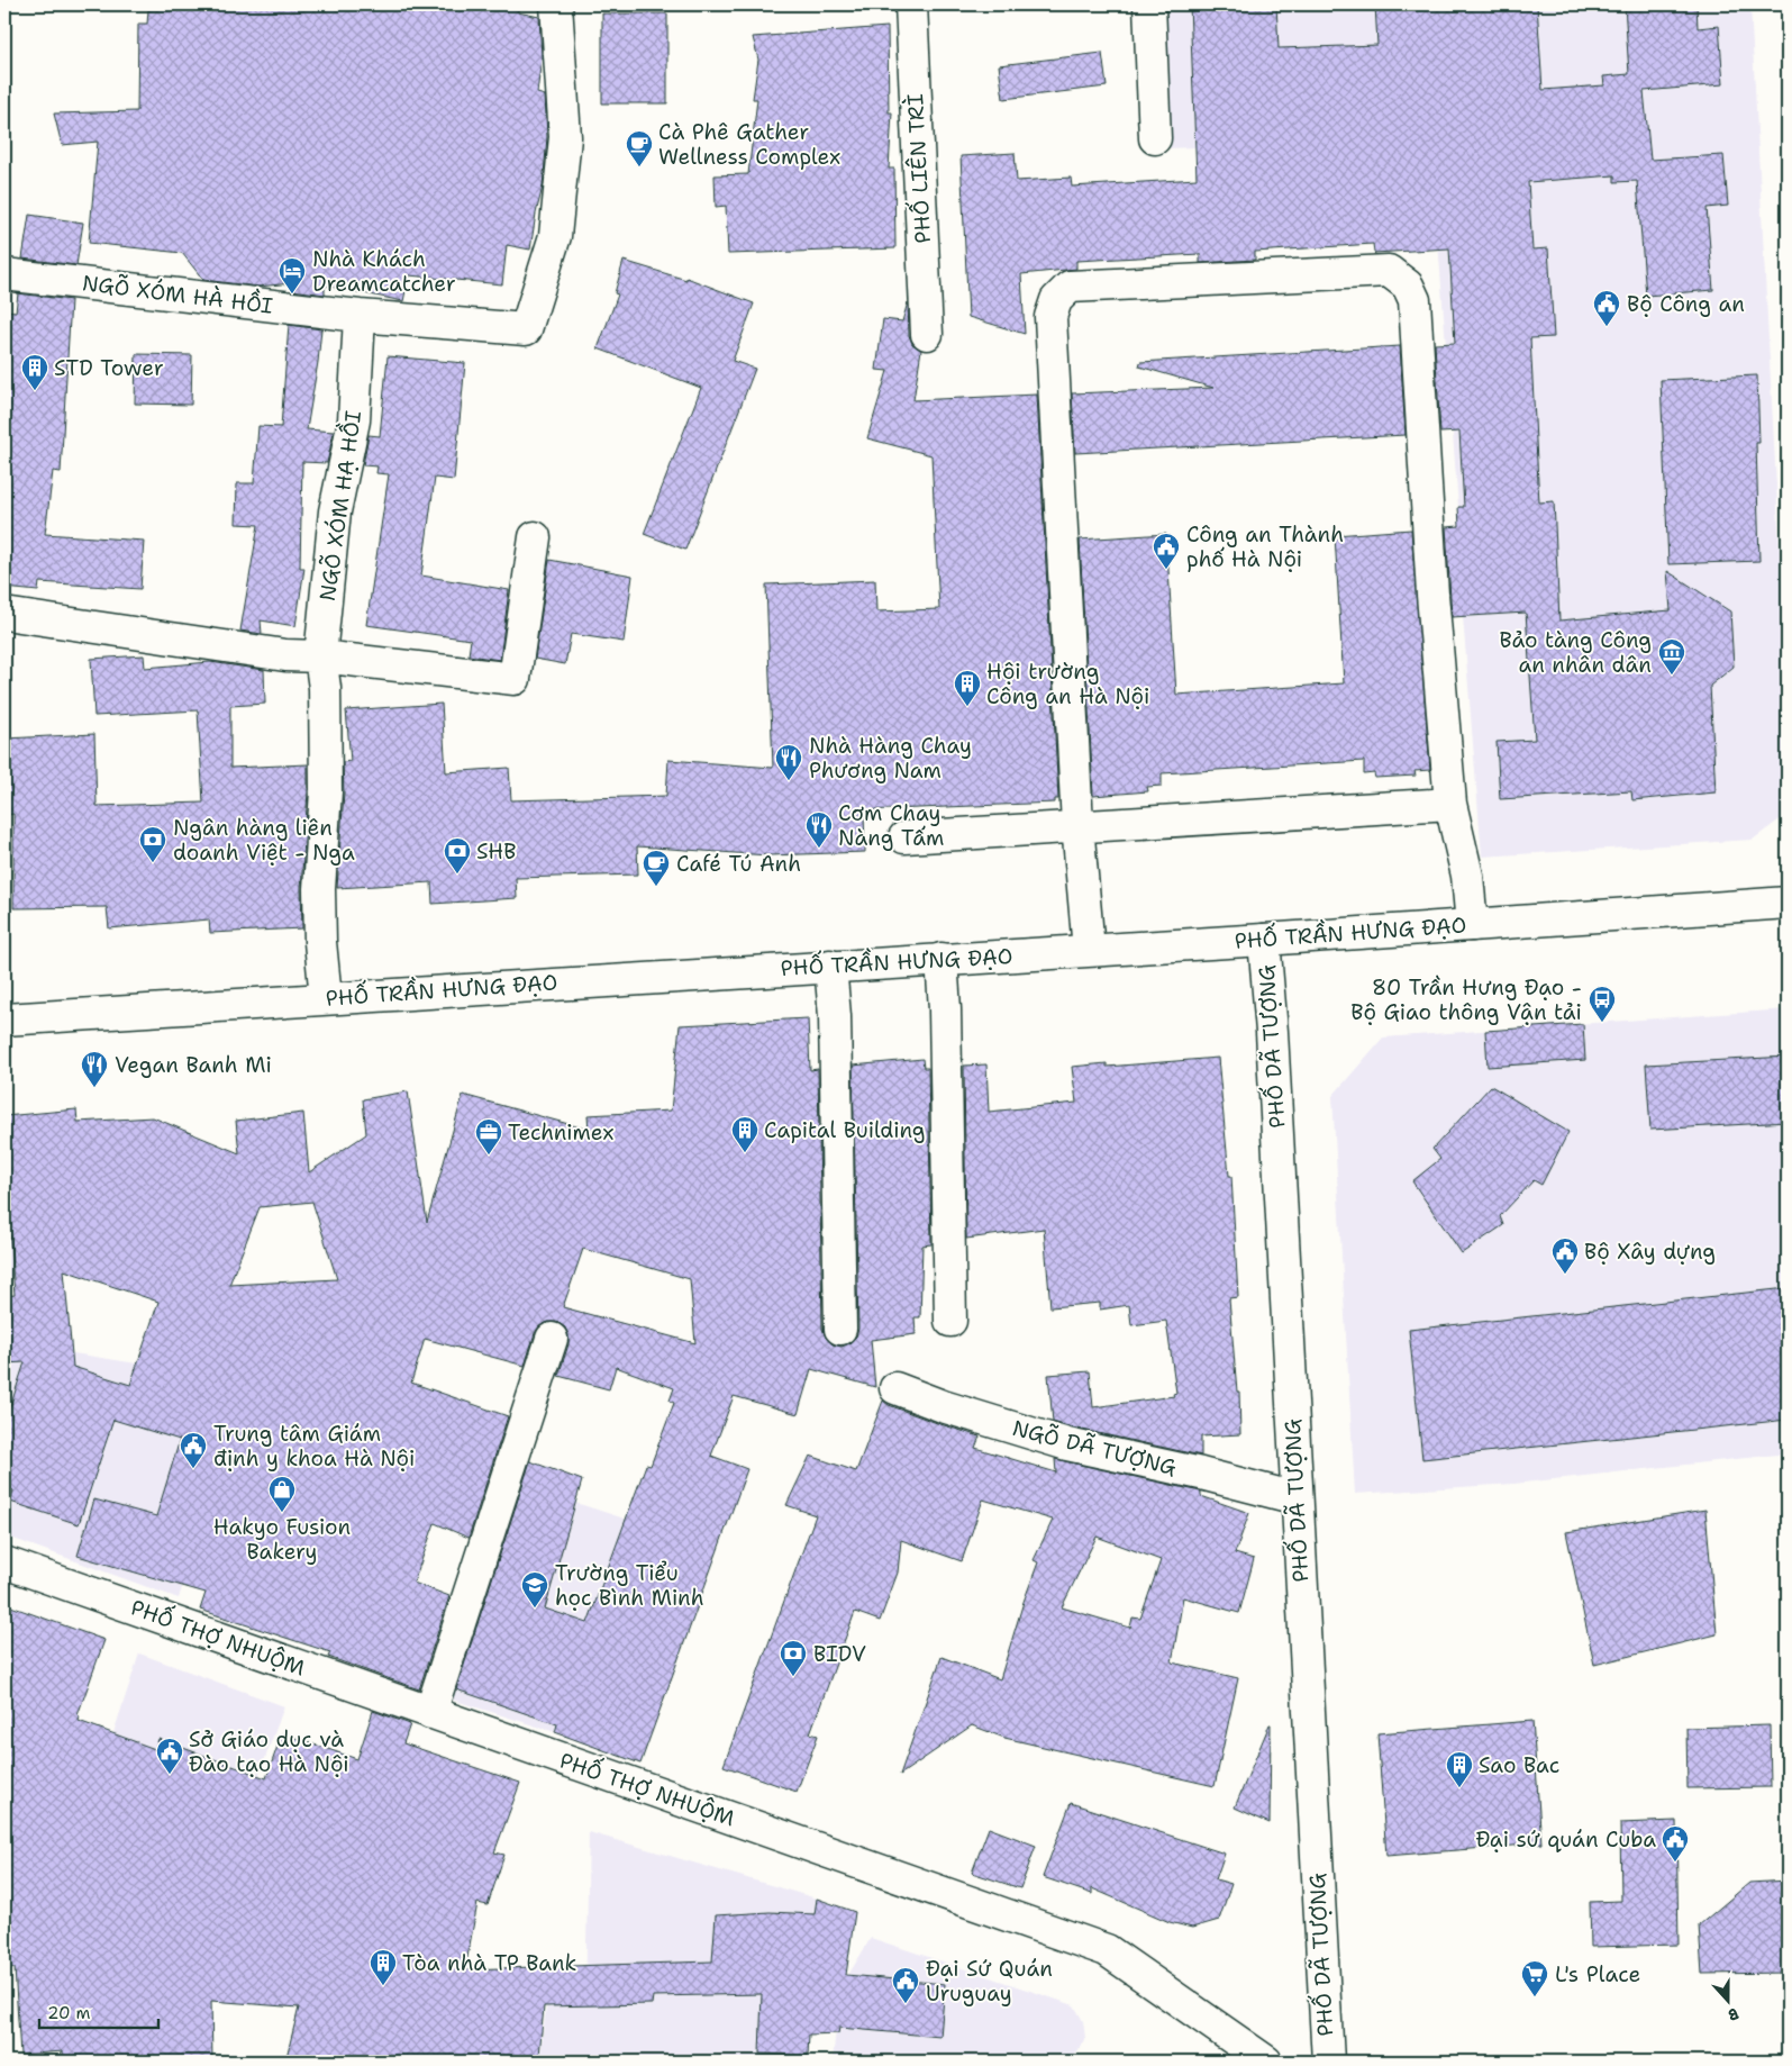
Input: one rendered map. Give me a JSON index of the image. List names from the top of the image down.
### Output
{
  "streets": {
    "street": [
      "PHỐ LIÊN TRÌ",
      "NGÕ XÓM HÀ HỒI",
      "NGÕ XÓM HẠ HỒI",
      "PHỐ TRẦN HƯNG ĐẠO",
      "PHỐ DÃ TƯỢNG",
      "NGÕ DÃ TƯỢNG",
      "PHỐ THỢ NHUỘM"
    ]
  },
  "crossings": [
    ["NGÕ XÓM HÀ HỒI", "NGÕ XÓM HẠ HỒI"],
    ["NGÕ XÓM HẠ HỒI", "PHỐ TRẦN HƯNG ĐẠO"],
    ["PHỐ TRẦN HƯNG ĐẠO", "PHỐ DÃ TƯỢNG"],
    ["PHỐ DÃ TƯỢNG", "NGÕ DÃ TƯỢNG"]
  ],
  "places": {
    "cafe": ["Cà Phê Gather Wellness Complex", "Café Tú Anh"],
    "hotel": ["Nhà Khách Dreamcatcher"],
    "public building": [
      "Bộ Công an",
      "Công an Thành phố Hà Nội",
      "Bộ Xây dựng",
      "Trung tâm Giám định y khoa Hà Nội",
      "Sở Giáo dục và Đào tạo Hà Nội",
      "Đại sứ quán Cuba",
      "Đại Sứ Quán Uruguay"
    ],
    "building": [
      "STD Tower",
      "Hội trường Công an Hà Nội",
      "Capital Building",
      "Sao Bac",
      "Tòa nhà TP Bank"
    ],
    "museum": ["Bảo tàng Công an nhân dân"],
    "restaurant": ["Nhà Hàng Chay Phương Nam", "Cơm Chay Nàng Tấm", "Vegan Banh Mi"],
    "bank": ["Ngân hàng liên doanh Việt - Nga", "SHB", "BIDV"],
    "bus stop": ["80 Trần Hưng Đạo - Bộ Giao thông Vận tải"],
    "office": ["Technimex"],
    "shop": ["Hakyo Fusion Bakery"],
    "school or university": ["Trường Tiểu học Bình Minh"],
    "supermarket": ["L's Place"]
  },
  "scale_bar": "20 m",
  "north": "bottom"
}
